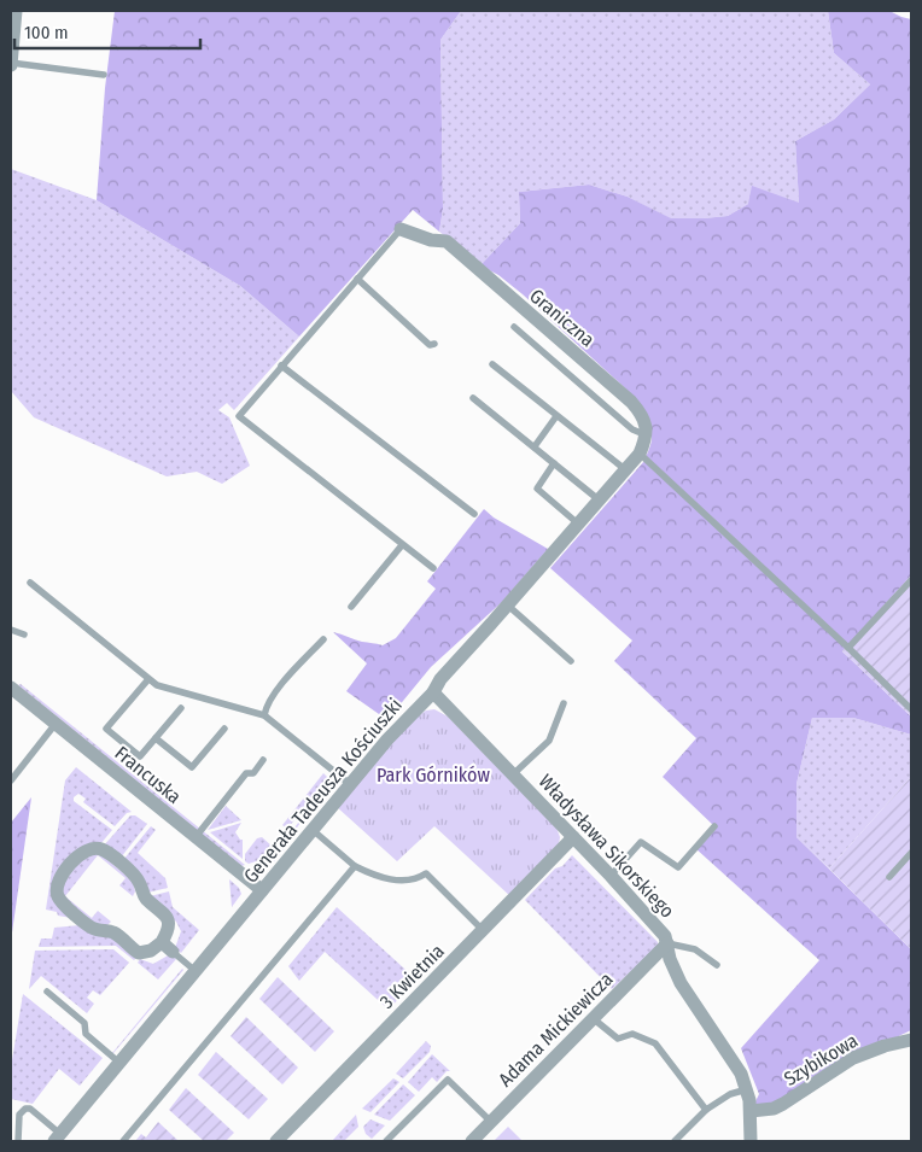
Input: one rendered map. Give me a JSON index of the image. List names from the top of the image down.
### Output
{
  "streets": {
    "street": [
      "Graniczna",
      "Francuska",
      "Generała Tadeusza Kościuszki",
      "Władysława Sikorskiego",
      "3 Kwietnia",
      "Adama Mickiewicza",
      "Szybikowa"
    ]
  },
  "crossings": [
    ["Francuska", "Generała Tadeusza Kościuszki"],
    ["Generała Tadeusza Kościuszki", "Władysława Sikorskiego"],
    ["Władysława Sikorskiego", "3 Kwietnia"],
    ["Władysława Sikorskiego", "Adama Mickiewicza"],
    ["Władysława Sikorskiego", "Szybikowa"]
  ],
  "parks": ["Park Górników"],
  "scale_bar": "100 m"
}
